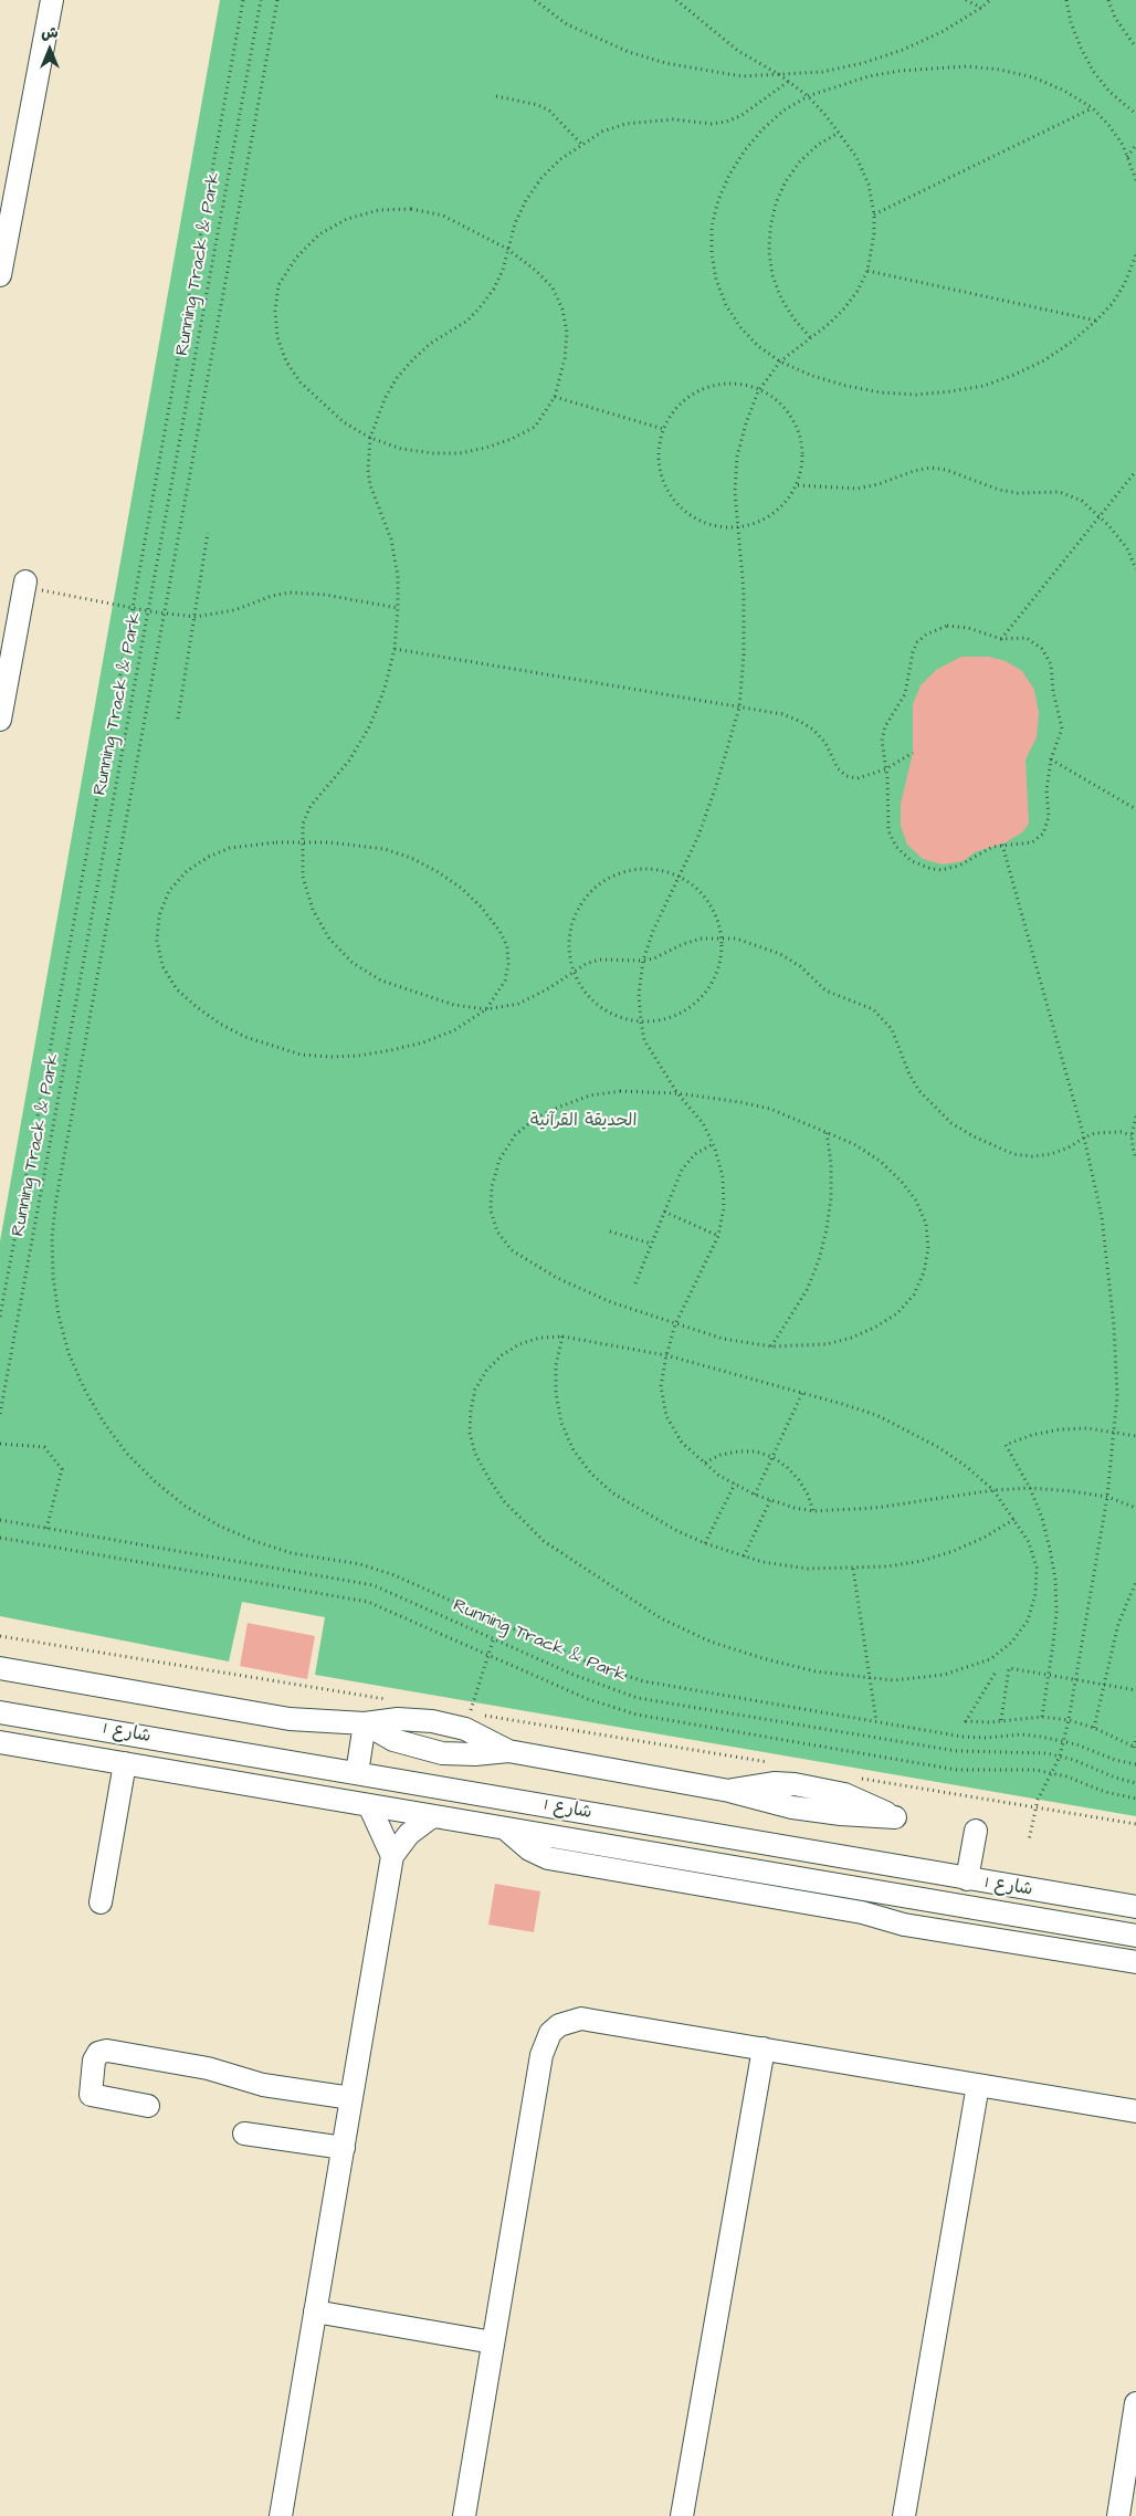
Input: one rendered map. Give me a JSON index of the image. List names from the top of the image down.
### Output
{
  "streets": {
    "street": ["شارع 1"],
    "path": ["Running Track & Park"]
  },
  "parks": ["الحديقة القرآنية"],
  "north": "top"
}
